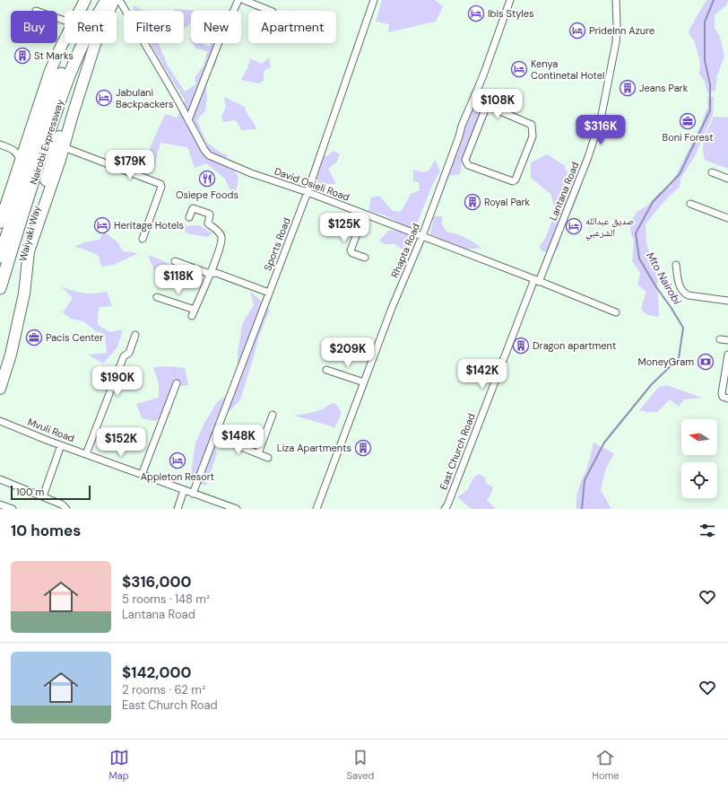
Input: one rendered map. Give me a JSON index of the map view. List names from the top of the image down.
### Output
{
  "streets": {
    "highway": ["Nairobi Expressway", "Waiyaki Way"],
    "street": [
      "David Osieli Road",
      "Lantana Road",
      "Sports Road",
      "Rhapta Road",
      "Mvuli Road",
      "East Church Road"
    ]
  },
  "crossings": [
    ["Nairobi Expressway", "Waiyaki Way"],
    ["David Osieli Road", "Lantana Road"],
    ["David Osieli Road", "Sports Road"],
    ["David Osieli Road", "Rhapta Road"],
    ["David Osieli Road", "East Church Road"],
    ["Lantana Road", "East Church Road"],
    ["Sports Road", "Mvuli Road"]
  ],
  "water": ["Mto Nairobi"],
  "places": {
    "hotel": [
      "Ibis Styles",
      "PrideInn Azure",
      "Kenya Continetal Hotel",
      "Jabulani Backpackers",
      "Heritage Hotels",
      "صديق عبدالله الشرعبي",
      "Appleton Resort"
    ],
    "building": [
      "St Marks",
      "Jeans Park",
      "Royal Park",
      "Dragon apartment",
      "Liza Apartments"
    ],
    "office": ["Boni Forest", "Pacis Center"],
    "restaurant": ["Osiepe Foods"],
    "bank": ["MoneyGram"]
  },
  "scale_bar": "100 m",
  "north": "left",
  "page": {
    "chip": [
      "Buy",
      "Rent",
      "Filters",
      "New",
      "Apartment"
    ],
    "price": [
      "$108K",
      "$316K",
      "$179K",
      "$125K",
      "$118K",
      "$209K",
      "$142K",
      "$190K",
      "$148K",
      "$152K"
    ],
    "scale": "100 m",
    "heading": "10 homes",
    "list": [
      {
        "name": "$316,000",
        "note": "5 rooms · 148 m² · Lantana Road"
      },
      {
        "name": "$142,000",
        "note": "2 rooms · 62 m² · East Church Road"
      }
    ],
    "tabs": ["Map", "Saved", "Home"]
  }
}
